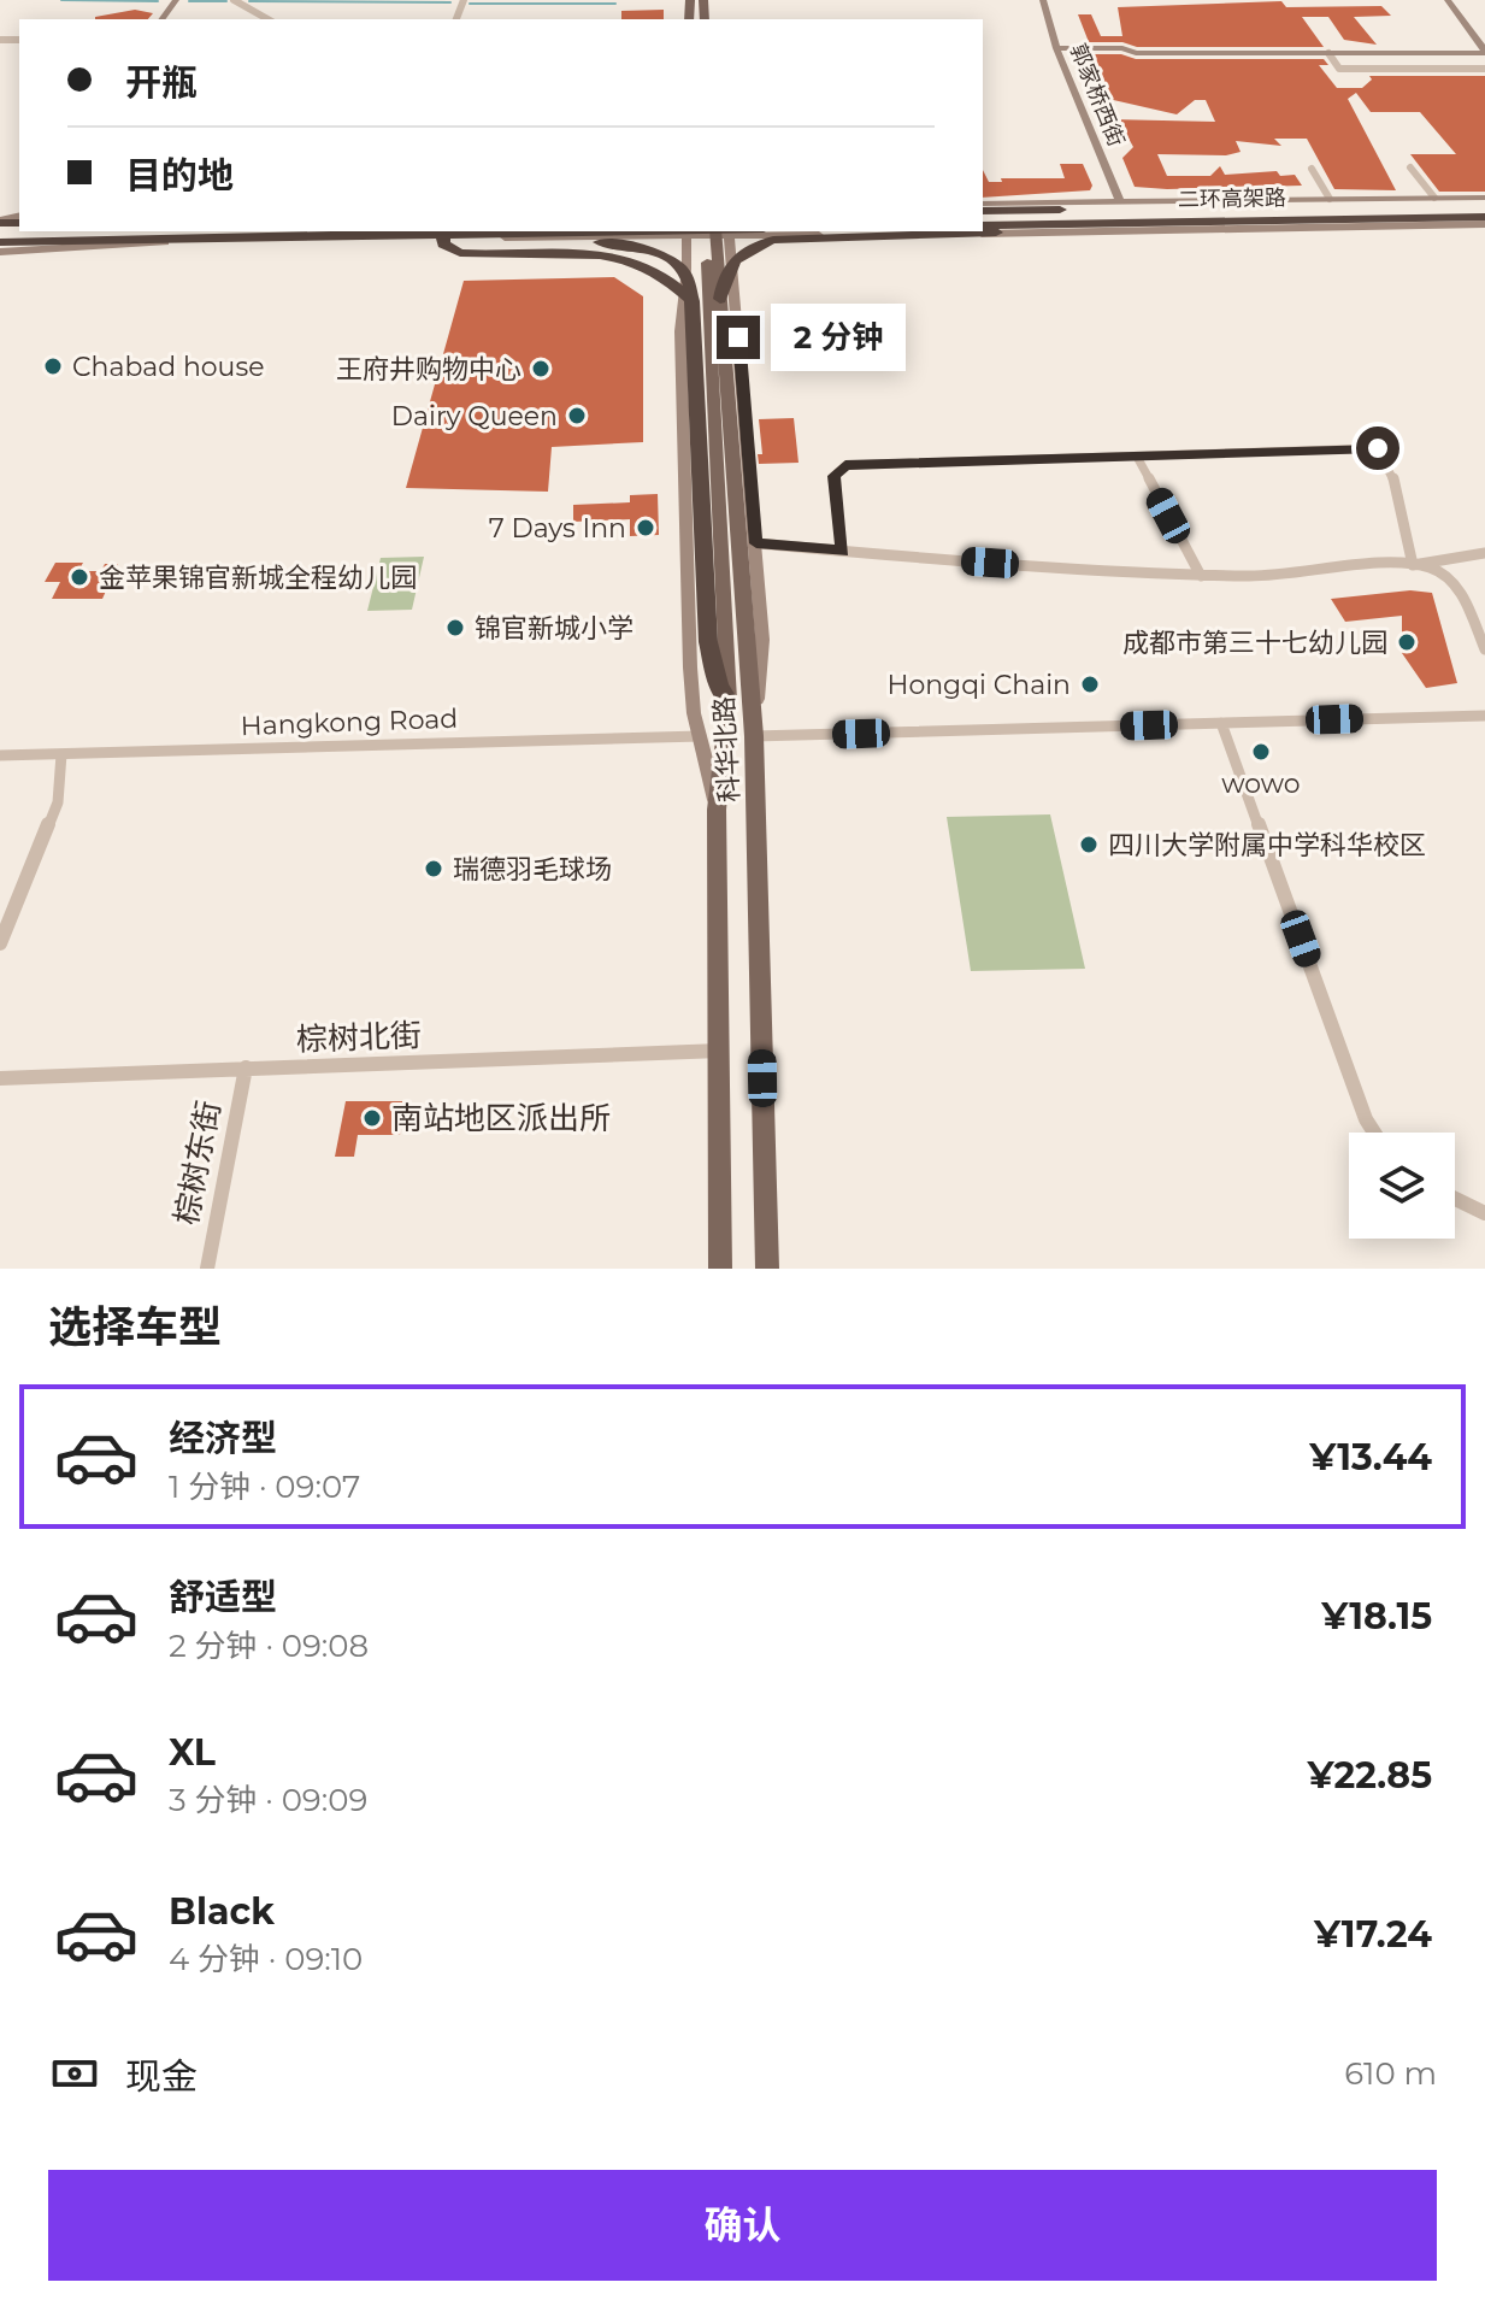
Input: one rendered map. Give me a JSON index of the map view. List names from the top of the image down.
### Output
{
  "streets": {
    "highway": ["二环高架路"],
    "main road": ["科华北路"],
    "street": [
      "郭家桥西街",
      "Hangkong Road",
      "棕树北街",
      "棕树东街"
    ]
  },
  "crossings": [
    ["科华北路", "棕树北街"],
    ["棕树北街", "棕树东街"]
  ],
  "places": [
    "Chabad house",
    "王府井购物中心",
    "Dairy Queen",
    "7 Days Inn",
    "金苹果锦官新城全程幼儿园",
    "锦官新城小学",
    "成都市第三十七幼儿园",
    "Hongqi Chain",
    "wowo",
    "四川大学附属中学科华校区",
    "瑞德羽毛球场",
    "南站地区派出所"
  ],
  "page": {
    "banner": ["开瓶", "目的地"],
    "bubble": "2 分钟",
    "heading": "选择车型",
    "list": [
      {
        "name": "经济型",
        "note": "1 分钟 · 09:07",
        "value": "¥13.44"
      },
      {
        "name": "舒适型",
        "note": "2 分钟 · 09:08",
        "value": "¥18.15"
      },
      {
        "name": "XL",
        "note": "3 分钟 · 09:09",
        "value": "¥22.85"
      },
      {
        "name": "Black",
        "note": "4 分钟 · 09:10",
        "value": "¥17.24"
      }
    ],
    "pay": ["现金", "610 m"],
    "buttons": "确认"
  }
}
